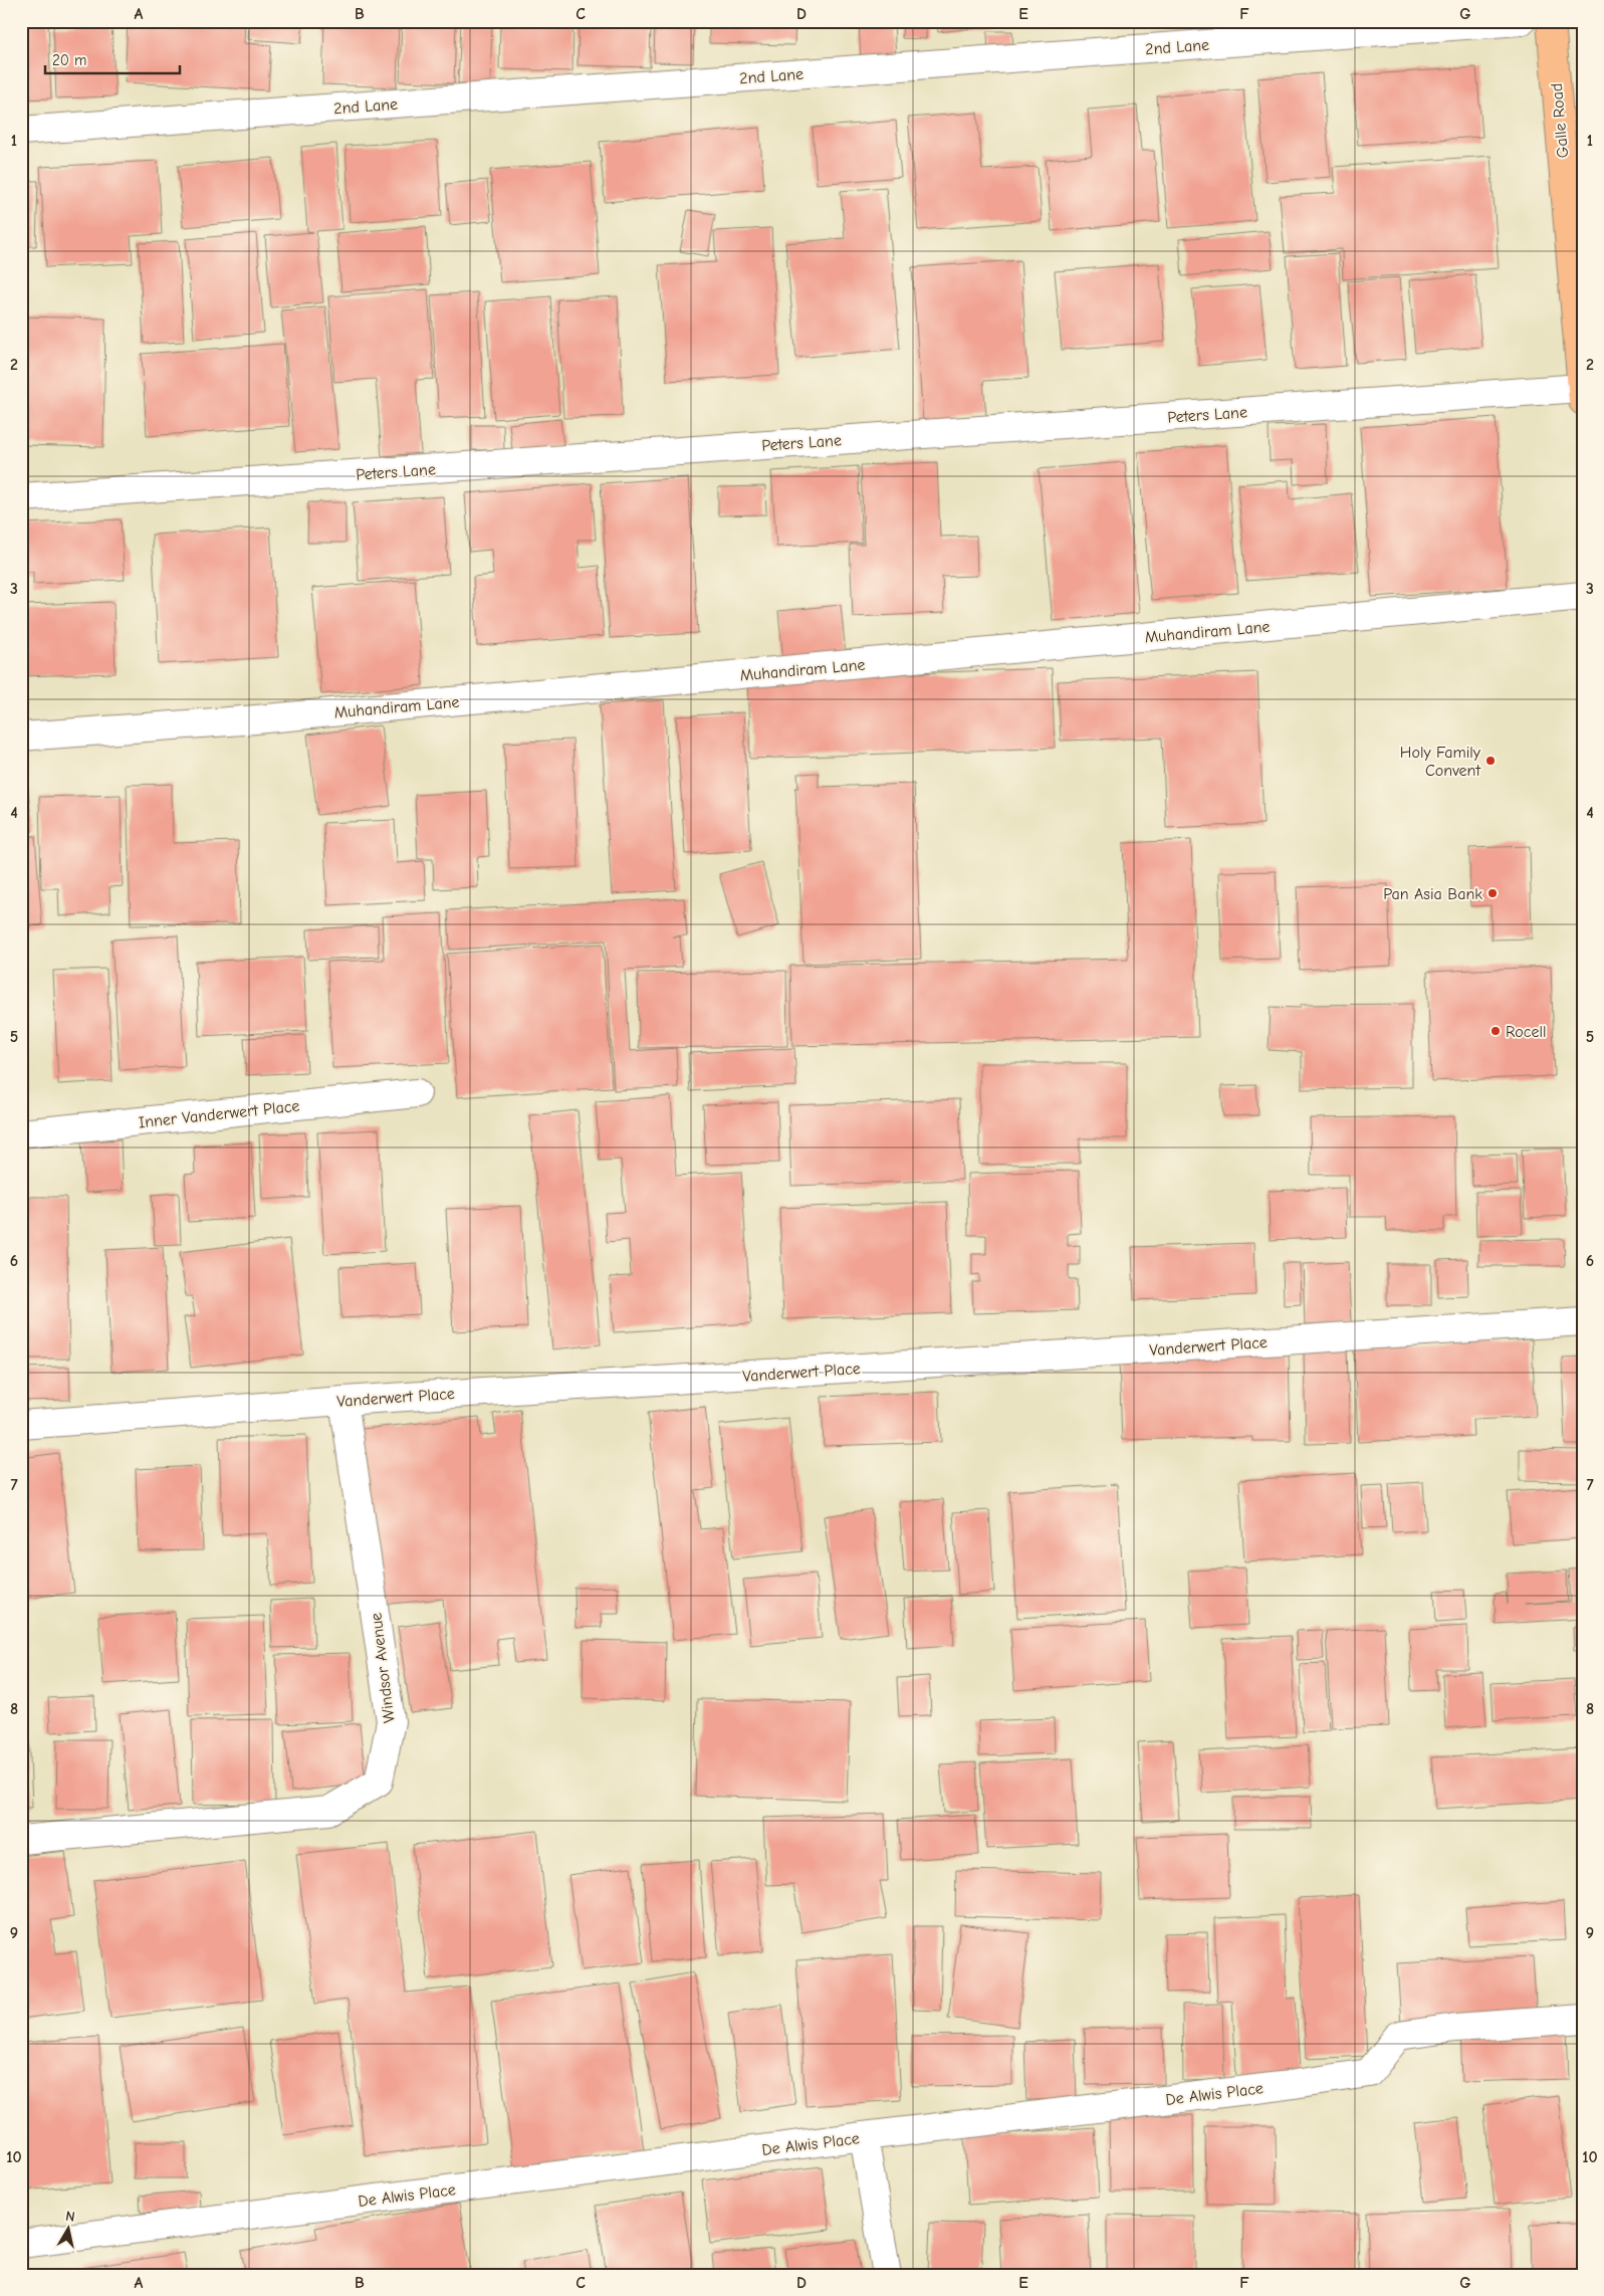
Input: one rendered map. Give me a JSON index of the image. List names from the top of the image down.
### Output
{
  "streets": {
    "highway": ["Galle Road"],
    "street": [
      "2nd Lane",
      "Peters Lane",
      "Muhandiram Lane",
      "Inner Vanderwert Place",
      "Vanderwert Place",
      "Windsor Avenue",
      "De Alwis Place"
    ]
  },
  "crossings": [
    ["Galle Road", "Peters Lane"],
    ["Vanderwert Place", "Windsor Avenue"]
  ],
  "places": ["Holy Family Convent", "Pan Asia Bank", "Rocell"],
  "scale_bar": "20 m",
  "north": "top",
  "grid": {
    "columns": [
      "A",
      "B",
      "C",
      "D",
      "E",
      "F",
      "G"
    ],
    "rows": [
      "1",
      "2",
      "3",
      "4",
      "5",
      "6",
      "7",
      "8",
      "9",
      "10"
    ]
  }
}
